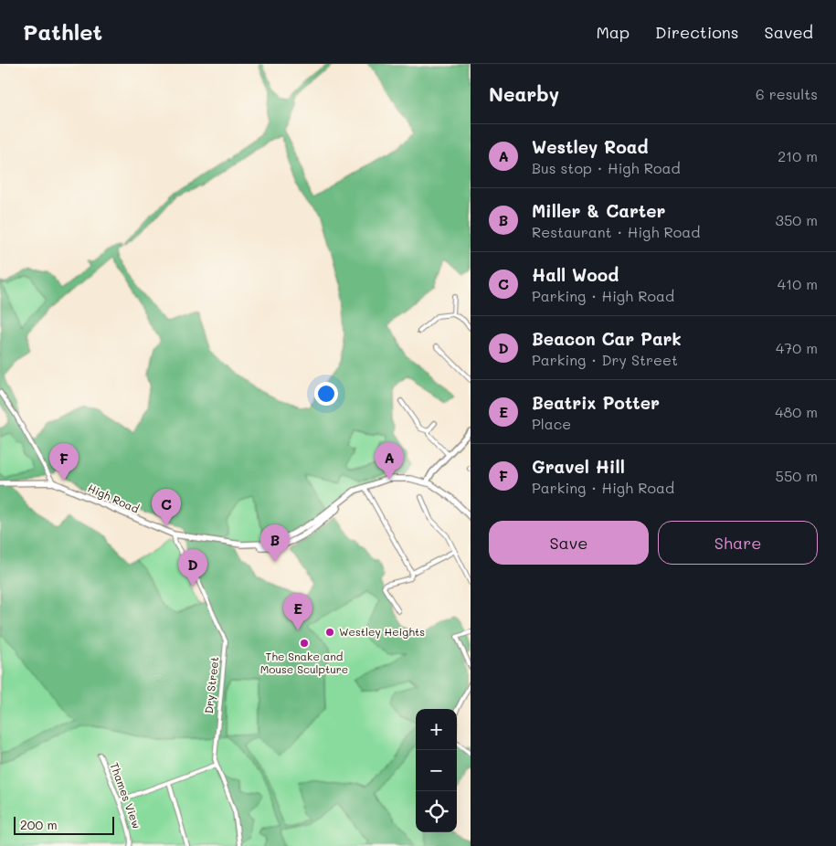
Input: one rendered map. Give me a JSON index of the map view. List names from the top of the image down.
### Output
{
  "streets": {
    "main road": ["High Road"],
    "street": ["Dry Street", "Thames View"]
  },
  "crossings": [
    ["High Road", "Dry Street"]
  ],
  "places": ["Westley Heights", "The Snake and Mouse Sculpture"],
  "scale_bar": "200 m",
  "page": {
    "header": "Pathlet",
    "nav": ["Map", "Directions", "Saved"],
    "heading": ["Nearby", "6 results"],
    "list": [
      {
        "mark": "A",
        "name": "Westley Road",
        "note": "Bus stop · High Road",
        "value": "210 m"
      },
      {
        "mark": "B",
        "name": "Miller & Carter",
        "note": "Restaurant · High Road",
        "value": "350 m"
      },
      {
        "mark": "C",
        "name": "Hall Wood",
        "note": "Parking · High Road",
        "value": "410 m"
      },
      {
        "mark": "D",
        "name": "Beacon Car Park",
        "note": "Parking · Dry Street",
        "value": "470 m"
      },
      {
        "mark": "E",
        "name": "Beatrix Potter",
        "note": "Place",
        "value": "480 m"
      },
      {
        "mark": "F",
        "name": "Gravel Hill",
        "note": "Parking · High Road",
        "value": "550 m"
      }
    ],
    "pins": [
      "A",
      "F",
      "C",
      "B",
      "D",
      "E"
    ],
    "buttons": ["Save", "Share"],
    "map_buttons": ["+", "−"],
    "scale": "200 m"
  }
}
